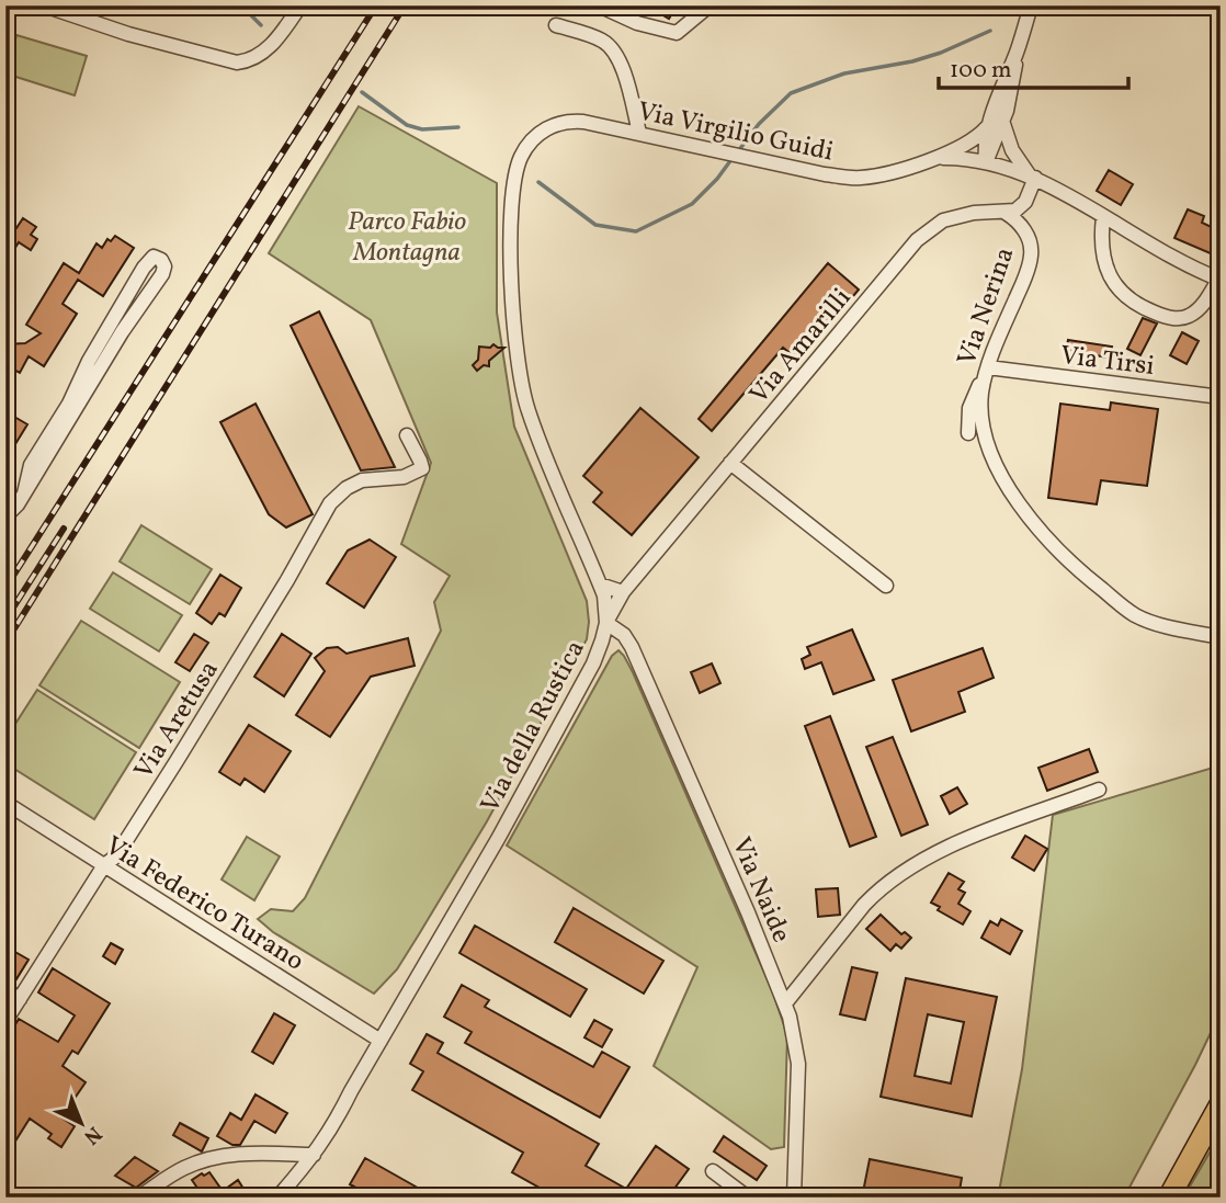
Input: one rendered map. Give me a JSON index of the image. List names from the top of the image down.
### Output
{
  "streets": {
    "street": [
      "Via Virgilio Guidi",
      "Via Nerina",
      "Via Amarilli",
      "Via Tirsi",
      "Via Aretusa",
      "Via della Rustica",
      "Via Naide",
      "Via Federico Turano"
    ]
  },
  "crossings": [
    ["Via Virgilio Guidi", "Via della Rustica"],
    ["Via Nerina", "Via Amarilli"],
    ["Via Nerina", "Via Tirsi"],
    ["Via Amarilli", "Via della Rustica"],
    ["Via Amarilli", "Via Naide"],
    ["Via Aretusa", "Via Federico Turano"],
    ["Via della Rustica", "Via Naide"],
    ["Via della Rustica", "Via Federico Turano"]
  ],
  "parks": ["Parco Fabio Montagna"],
  "scale_bar": "100 m",
  "north": "bottom right"
}
